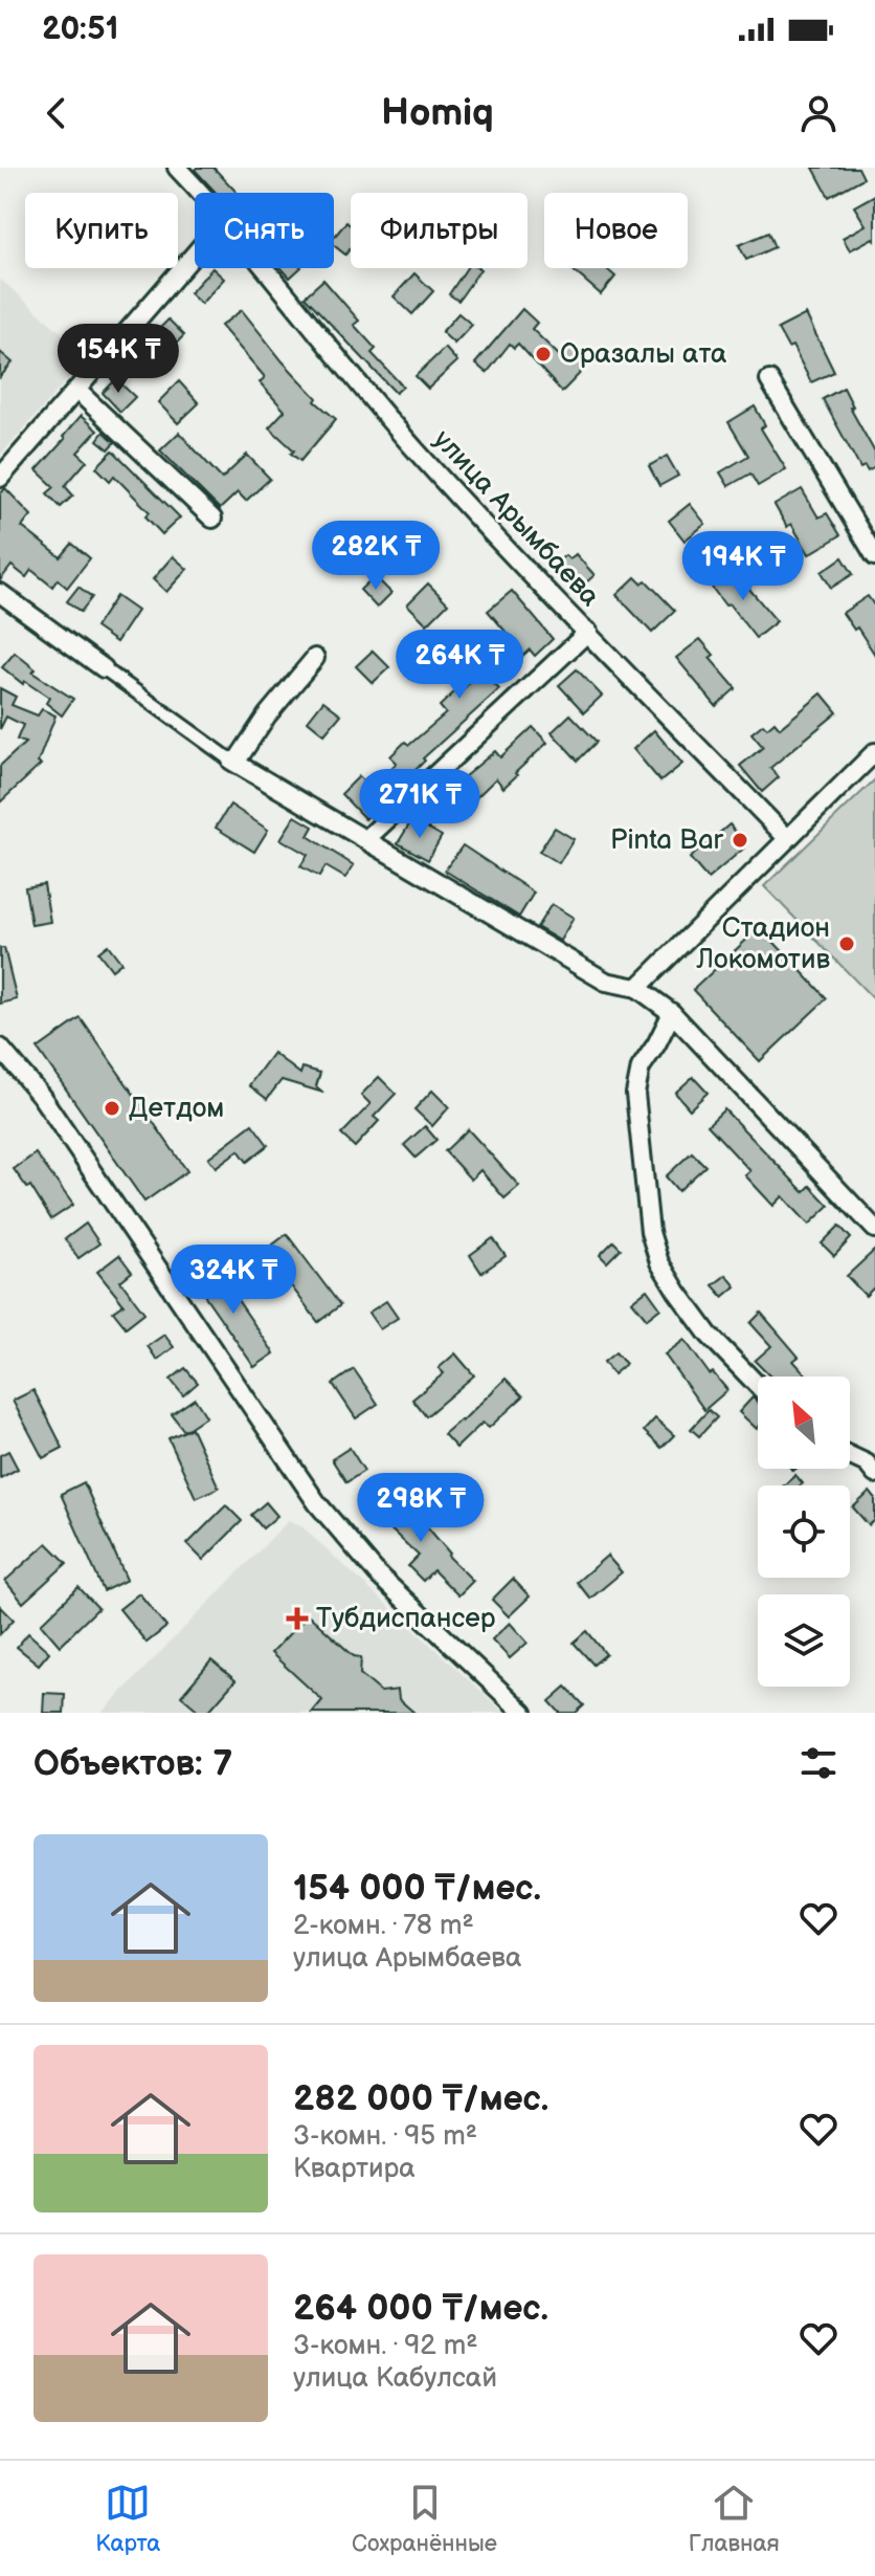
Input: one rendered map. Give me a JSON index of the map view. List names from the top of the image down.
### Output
{
  "streets": {
    "street": ["улица Арымбаева"]
  },
  "places": {
    "other": [
      "Оразалы ата",
      "Pinta Bar",
      "Стадион Локомотив",
      "Детдом"
    ],
    "health": ["Тубдиспансер"]
  },
  "north": "top left",
  "page": {
    "status": "20:51",
    "header": "Homiq",
    "chip": [
      "Купить",
      "Снять",
      "Фильтры",
      "Новое"
    ],
    "price": [
      "154K ₸",
      "282K ₸",
      "194K ₸",
      "264K ₸",
      "271K ₸",
      "324K ₸",
      "298K ₸"
    ],
    "heading": "Объектов: 7",
    "list": [
      {
        "name": "154 000 ₸/мес.",
        "note": "2-комн. · 78 m² · улица Арымбаева"
      },
      {
        "name": "282 000 ₸/мес.",
        "note": "3-комн. · 95 m² · Квартира"
      },
      {
        "name": "264 000 ₸/мес.",
        "note": "3-комн. · 92 m² · улица Кабулсай"
      }
    ],
    "tabs": ["Карта", "Сохранённые", "Главная"]
  }
}
